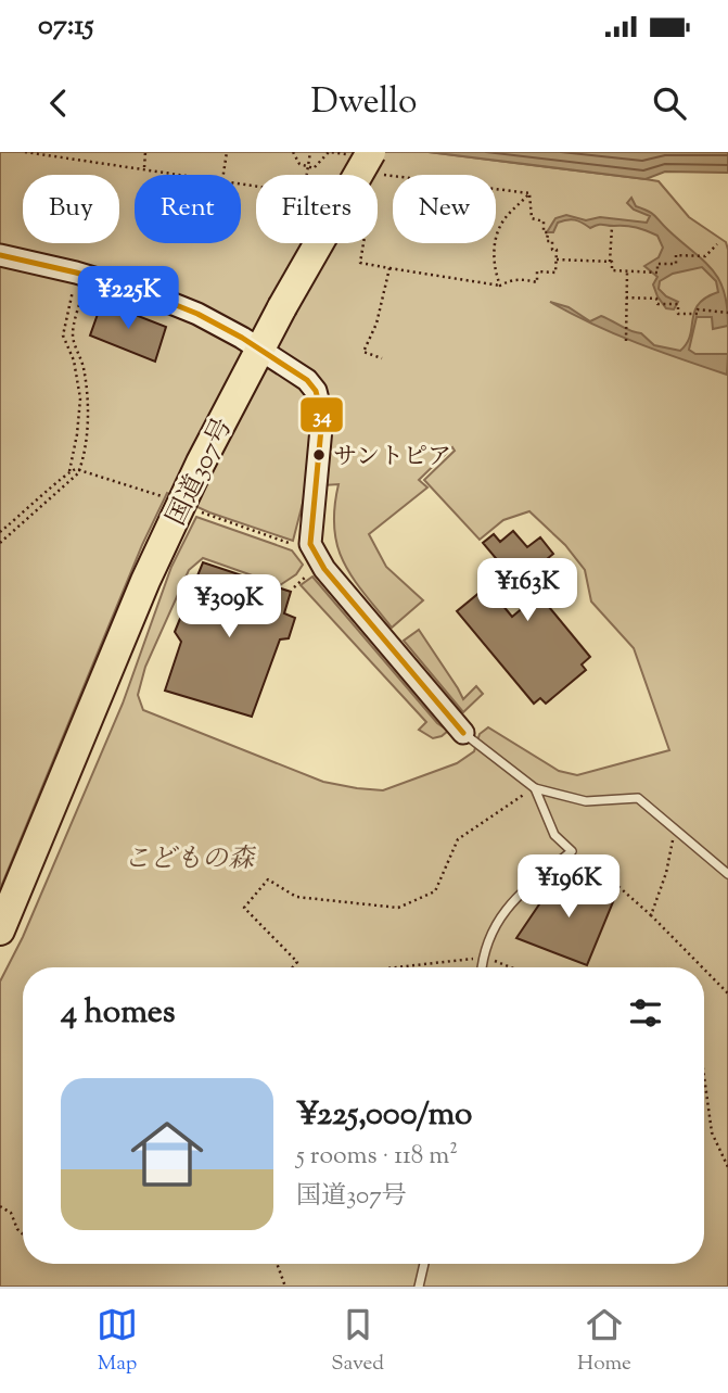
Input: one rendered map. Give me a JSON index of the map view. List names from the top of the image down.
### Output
{
  "streets": {
    "highway": ["国道307号"]
  },
  "parks": ["こどもの森"],
  "places": ["サントピア"],
  "lines": ["transit line 34"],
  "page": {
    "status": "07:15",
    "header": "Dwello",
    "chip": [
      "Buy",
      "Rent",
      "Filters",
      "New"
    ],
    "price": [
      "¥225K",
      "¥163K",
      "¥309K",
      "¥196K"
    ],
    "heading": "4 homes",
    "list": [
      {
        "name": "¥225,000/mo",
        "note": "5 rooms · 118 m² · 国道307号"
      }
    ],
    "tabs": ["Map", "Saved", "Home"]
  }
}
